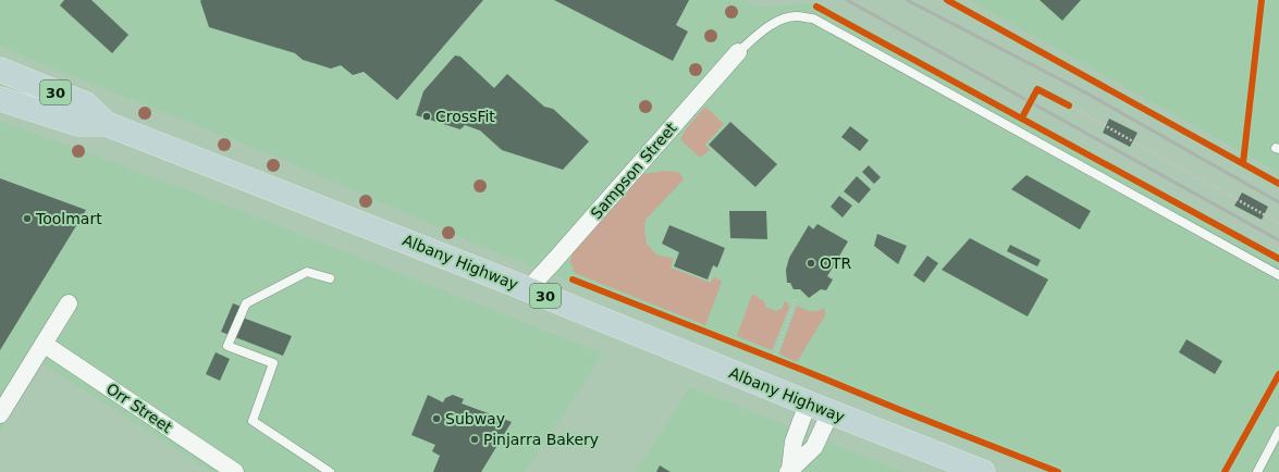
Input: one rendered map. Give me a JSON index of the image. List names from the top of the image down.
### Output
{
  "streets": {
    "highway": ["30", "Albany Highway"],
    "street": ["Sampson Street", "Orr Street"]
  },
  "crossings": [
    ["Sampson Street", "Albany Highway"]
  ],
  "places": [
    "CrossFit",
    "Toolmart",
    "OTR",
    "Subway",
    "Pinjarra Bakery"
  ]
}
